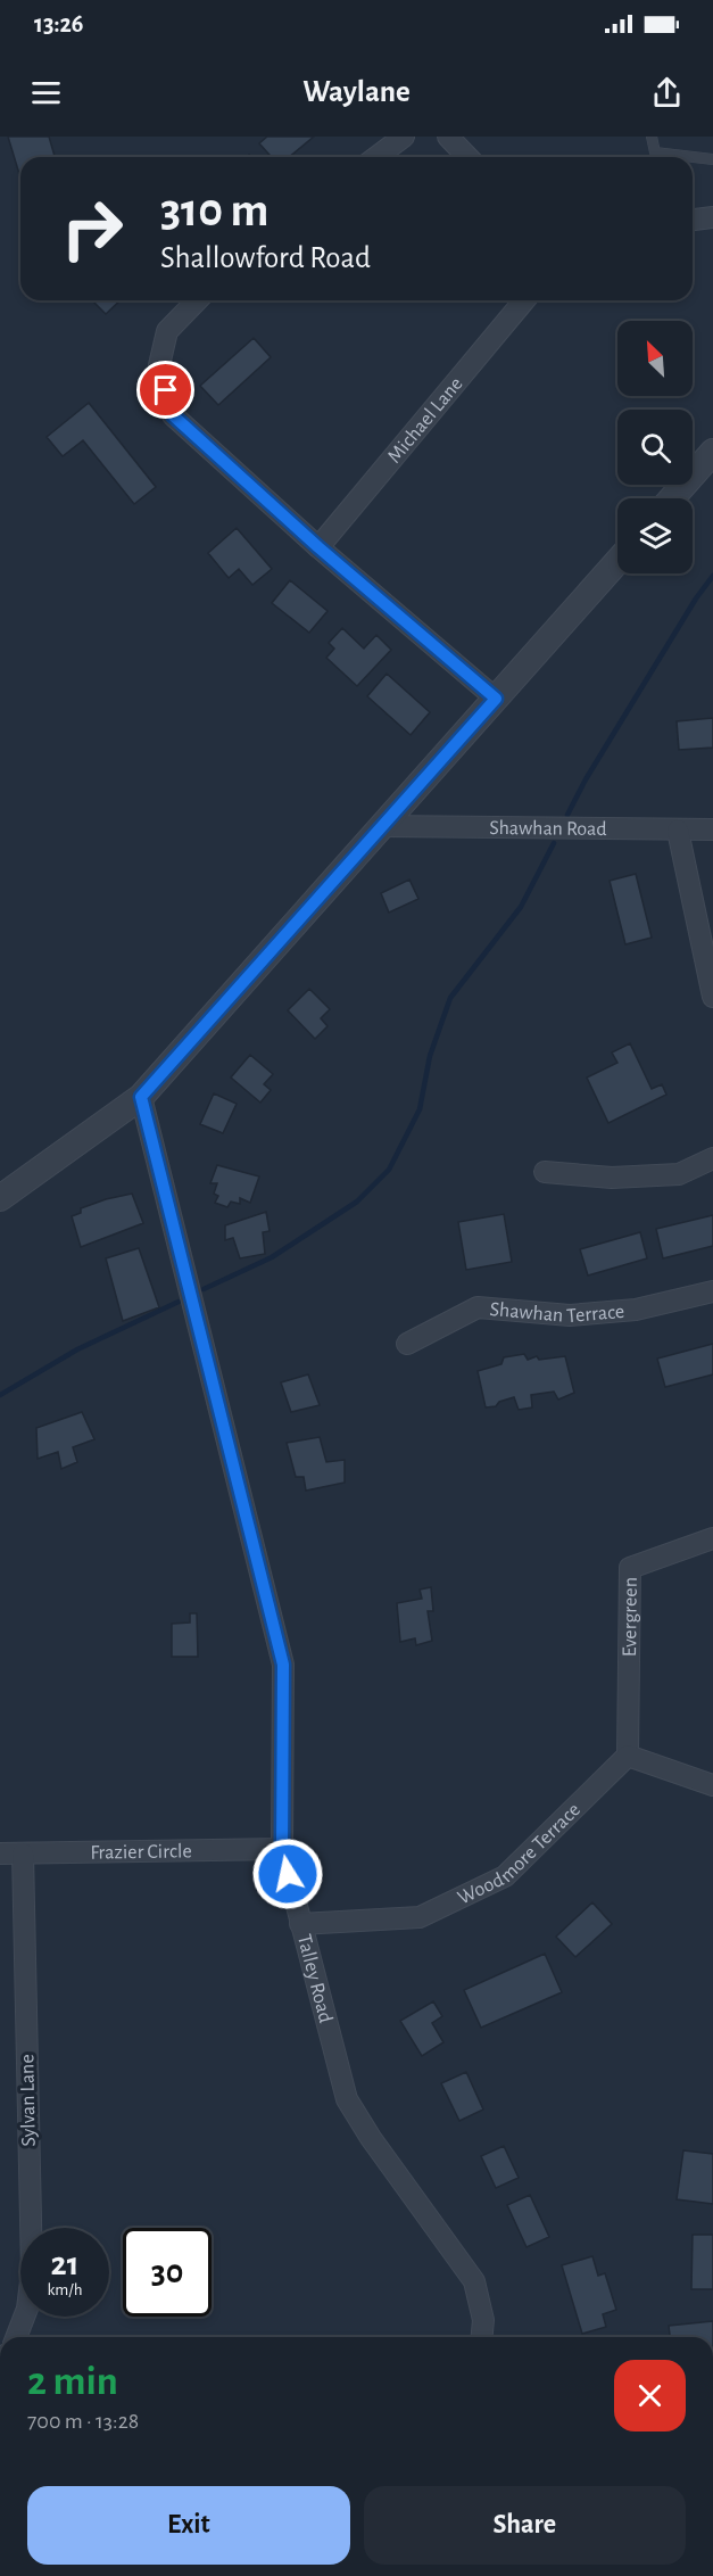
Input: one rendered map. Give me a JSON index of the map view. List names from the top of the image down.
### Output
{
  "streets": {
    "street": [
      "Michael Lane",
      "Shawhan Road",
      "Shawhan Terrace",
      "Evergreen",
      "Frazier Circle",
      "Woodmore Terrace",
      "Talley Road",
      "Sylvan Lane"
    ]
  },
  "crossings": [
    ["Evergreen", "Woodmore Terrace"],
    ["Frazier Circle", "Talley Road"],
    ["Frazier Circle", "Sylvan Lane"],
    ["Woodmore Terrace", "Talley Road"]
  ],
  "north": "top left",
  "page": {
    "status": "13:26",
    "header": "Waylane",
    "turn": ["310 m", "Shallowford Road"],
    "speed": "21 km/h",
    "limit": "30",
    "heading": ["2 min", "700 m · 13:28"],
    "buttons": ["Exit", "Share"]
  }
}
